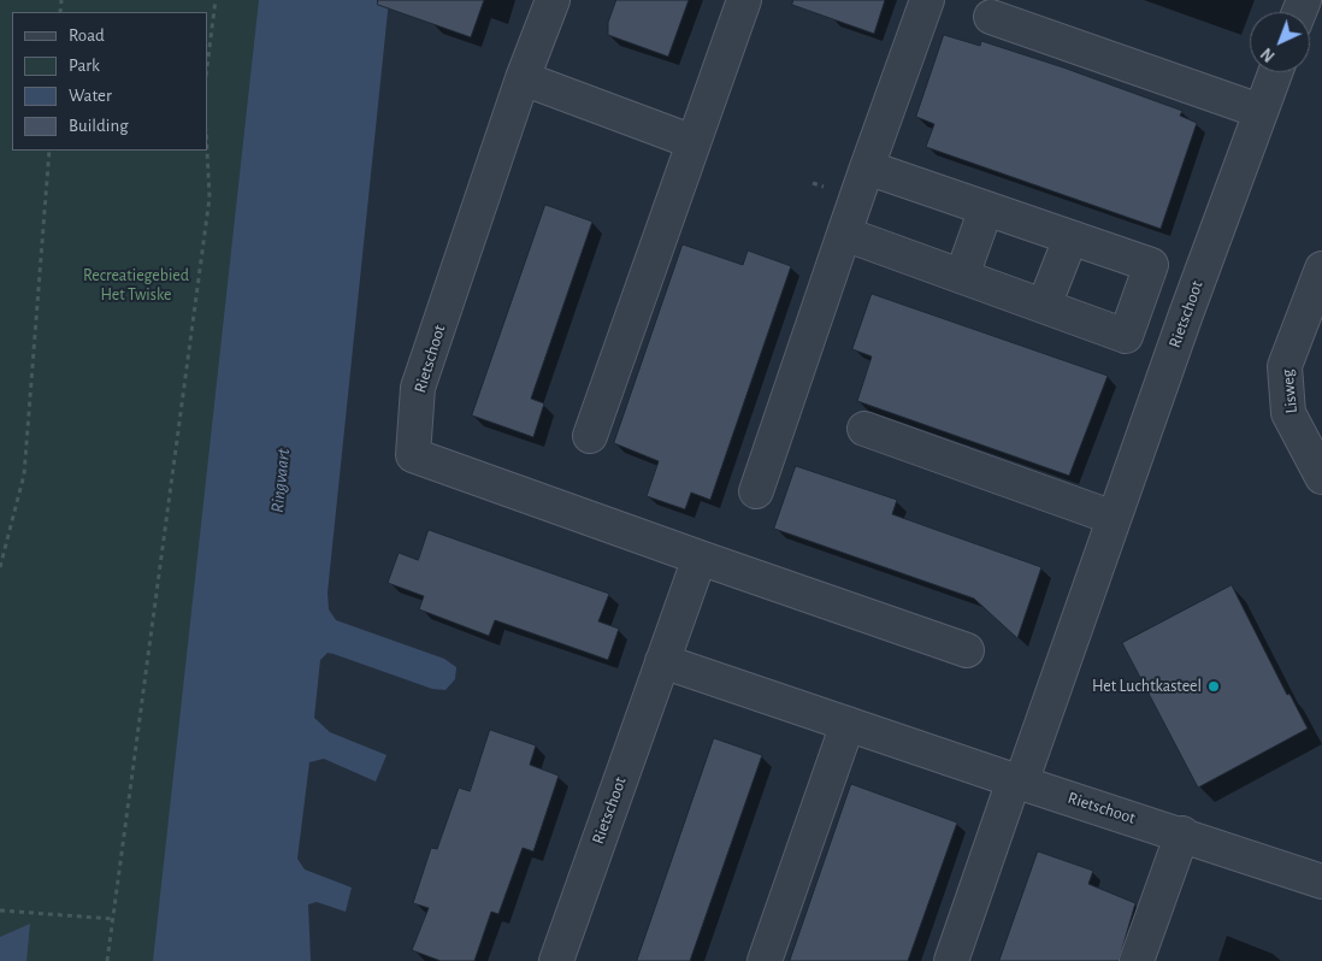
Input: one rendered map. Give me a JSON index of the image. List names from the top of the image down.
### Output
{
  "streets": {
    "street": ["Rietschoot", "Lisweg"]
  },
  "water": ["Ringvaart"],
  "parks": ["Recreatiegebied Het Twiske"],
  "places": ["Het Luchtkasteel"],
  "legend": [
    "Road",
    "Park",
    "Water",
    "Building"
  ],
  "north": "bottom left"
}
